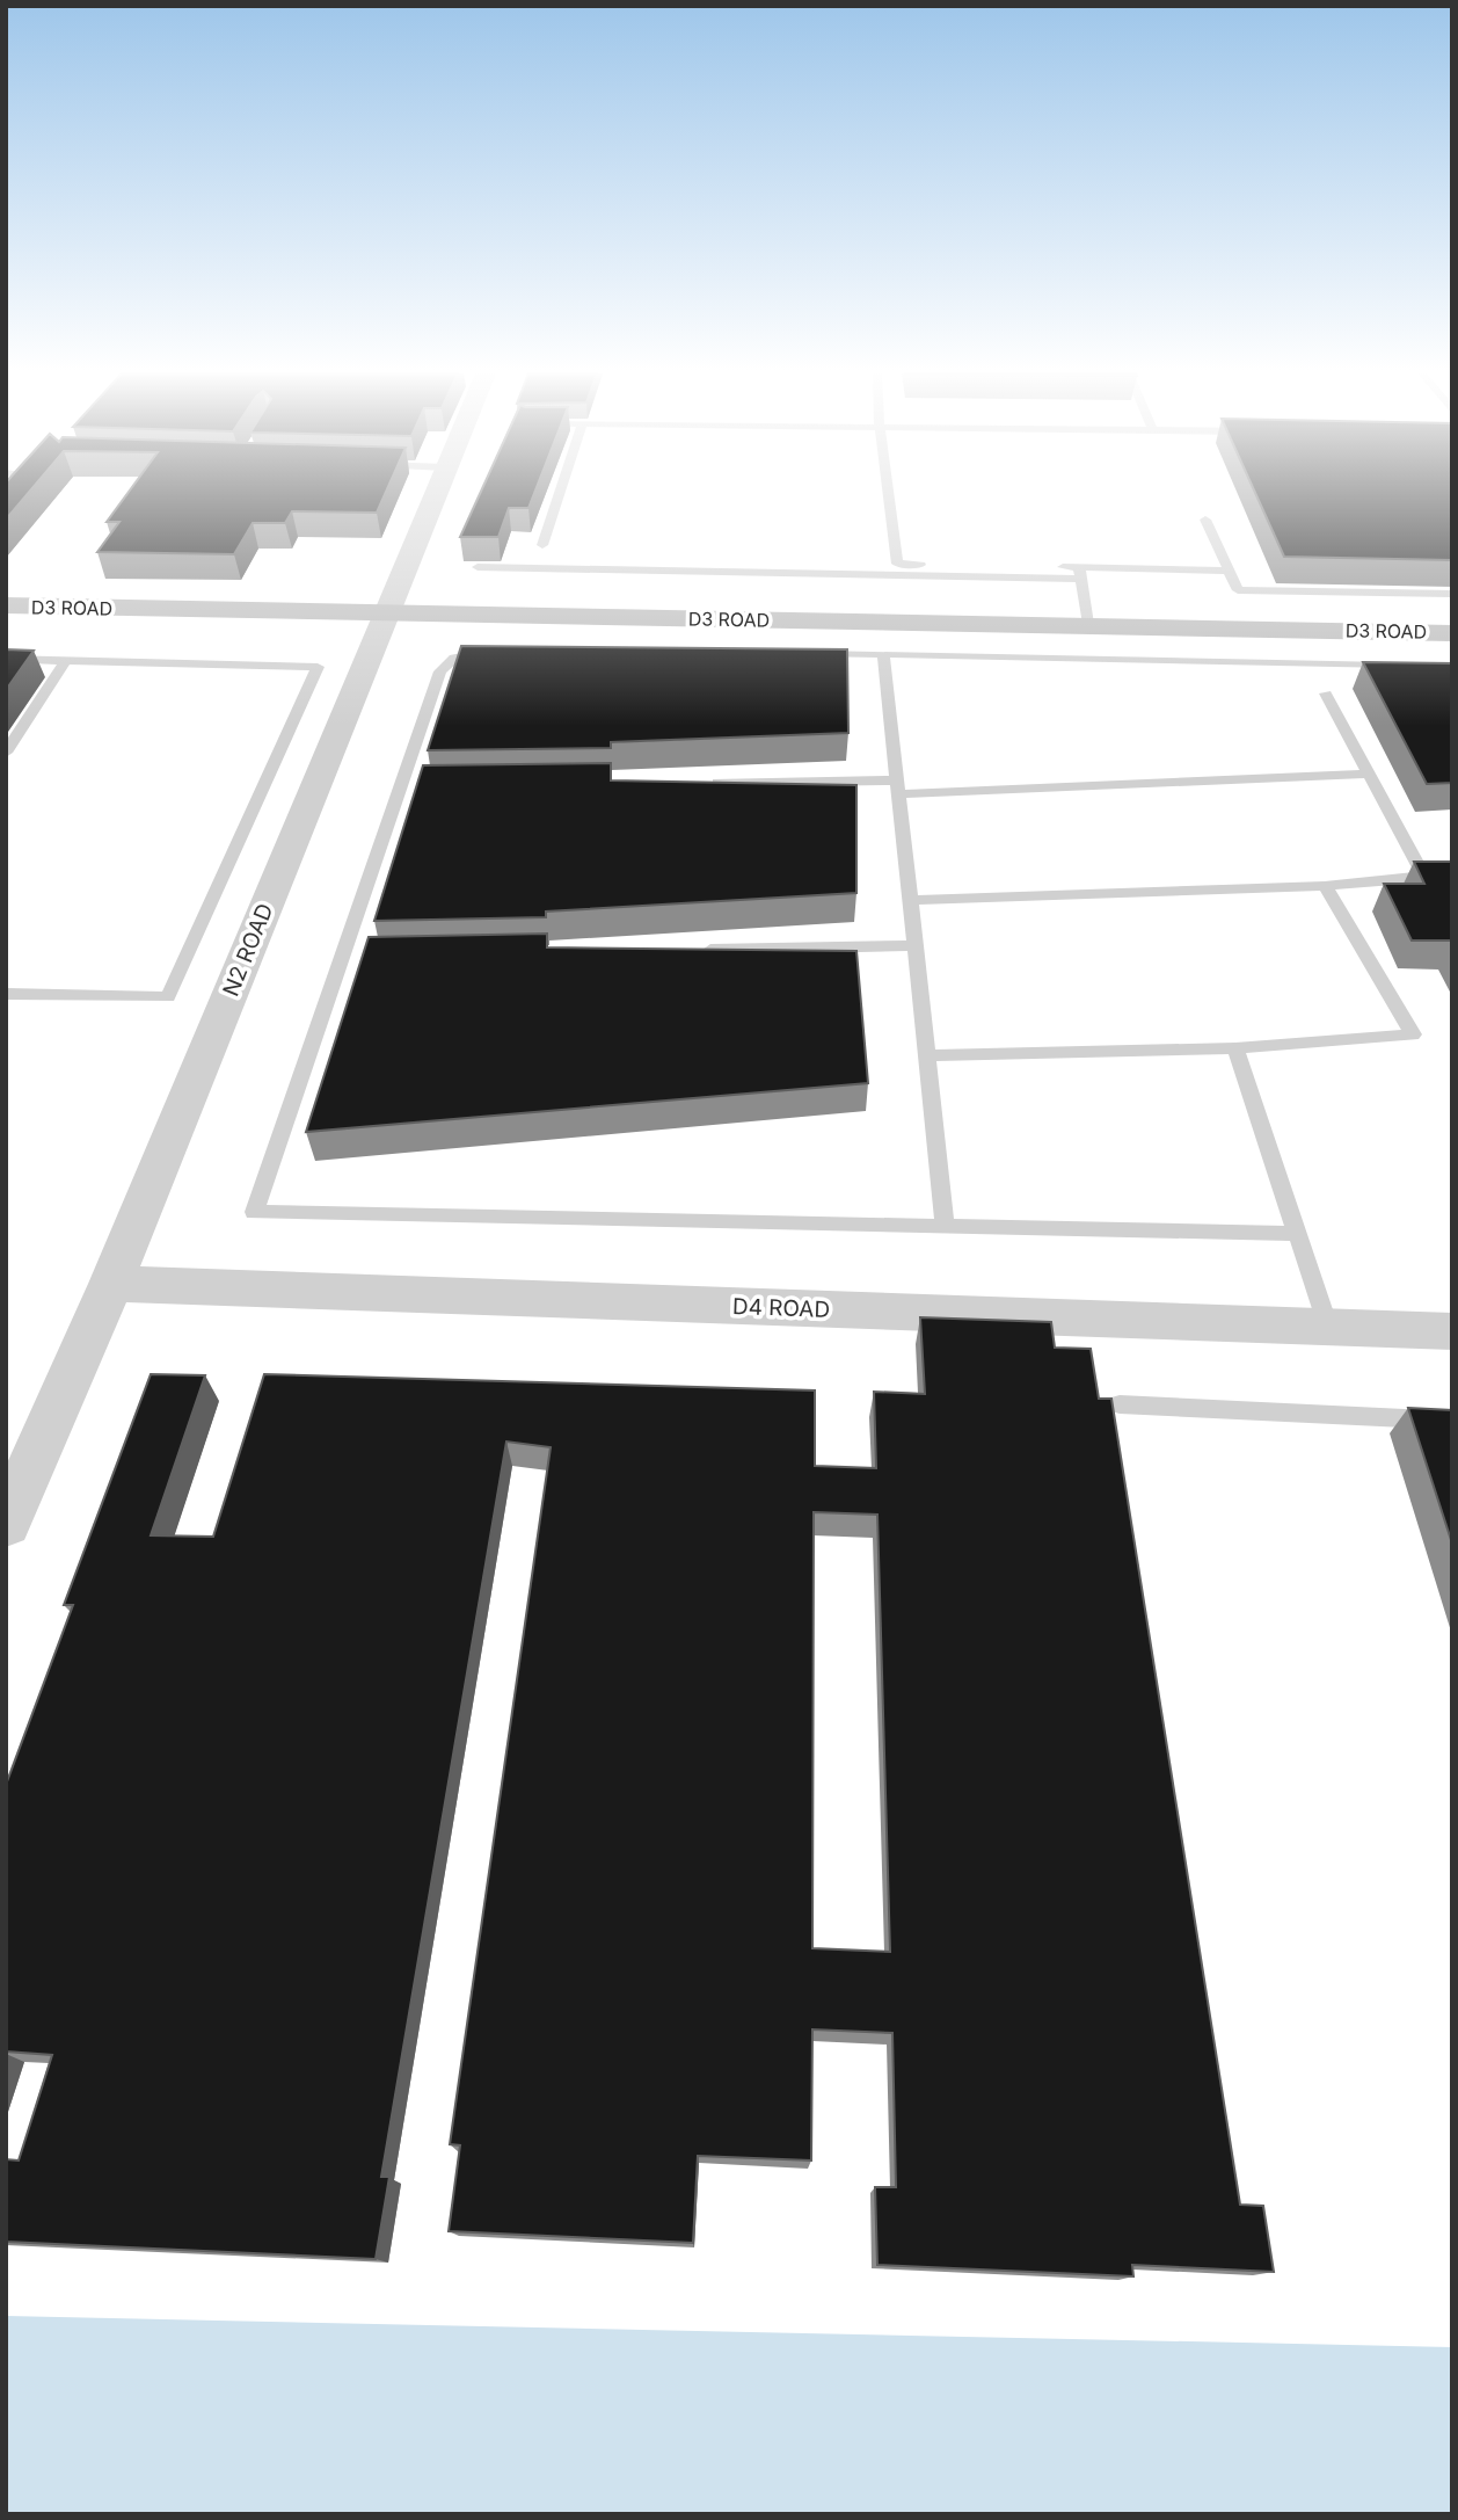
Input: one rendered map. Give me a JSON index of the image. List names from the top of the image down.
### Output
{
  "streets": {
    "main road": ["D3 ROAD"],
    "street": ["N2 ROAD", "D4 ROAD"]
  },
  "crossings": [
    ["D3 ROAD", "N2 ROAD"],
    ["N2 ROAD", "D4 ROAD"]
  ]
}
